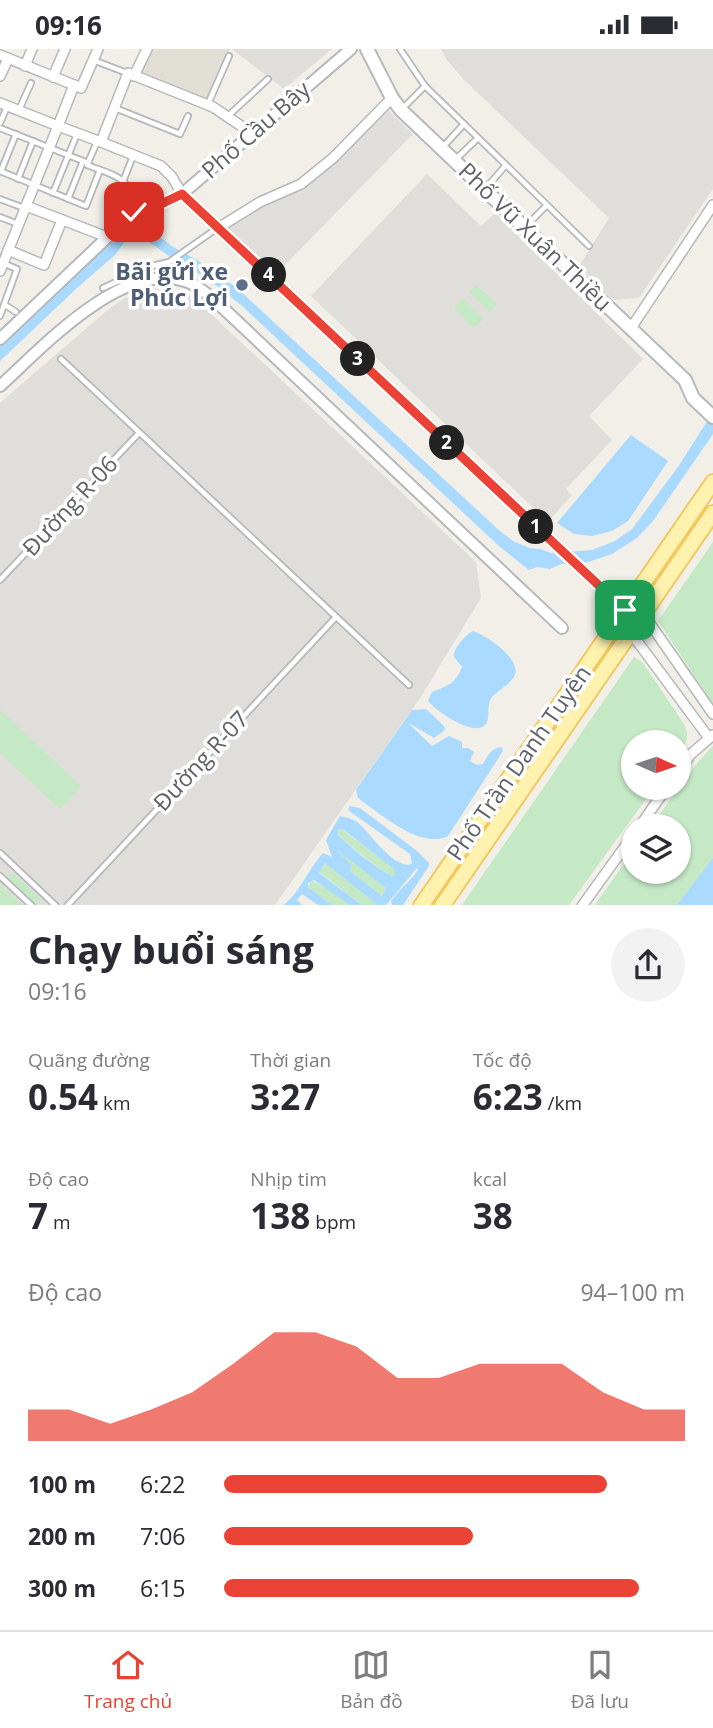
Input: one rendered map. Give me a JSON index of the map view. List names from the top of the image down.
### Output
{
  "streets": {
    "main road": ["Phố Vũ Xuân Thiều", "Phố Trần Danh Tuyên"],
    "street": ["Phố Cầu Bây"],
    "lane": ["Đường R-06", "Đường R-07"]
  },
  "places": ["Bãi gửi xe Phúc Lợi"],
  "north": "right",
  "page": {
    "status": "09:16",
    "pins": [
      "4",
      "3",
      "2",
      "1"
    ],
    "heading": ["Chạy buổi sáng", "09:16"],
    "stats": [
      ["Quãng đường", "0.54 km"],
      ["Thời gian", "3:27"],
      ["Tốc độ", "6:23 /km"],
      ["Độ cao", "7 m"],
      ["Nhịp tim", "138 bpm"],
      ["kcal", "38"]
    ],
    "chart": ["Độ cao", "94–100 m"],
    "list": [
      {
        "name": "100 m",
        "note": "6:22"
      },
      {
        "name": "200 m",
        "note": "7:06"
      },
      {
        "name": "300 m",
        "note": "6:15"
      }
    ],
    "tabs": ["Trang chủ", "Bản đồ", "Đã lưu"]
  }
}
